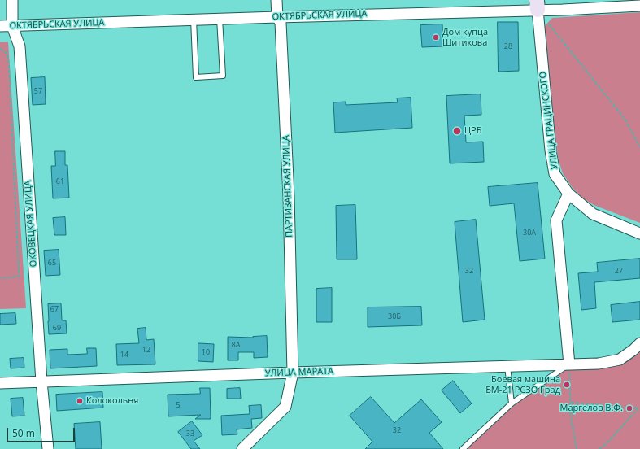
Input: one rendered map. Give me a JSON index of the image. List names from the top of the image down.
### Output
{
  "streets": {
    "street": [
      "ОКТЯБРЬСКАЯ УЛИЦА",
      "УЛИЦА ГРАЦИНСКОГО",
      "ПАРТИЗАНСКАЯ УЛИЦА",
      "ОКОВЕЦКАЯ УЛИЦА",
      "УЛИЦА МАРАТА"
    ]
  },
  "crossings": [
    ["ОКТЯБРЬСКАЯ УЛИЦА", "УЛИЦА ГРАЦИНСКОГО"],
    ["ОКТЯБРЬСКАЯ УЛИЦА", "ПАРТИЗАНСКАЯ УЛИЦА"],
    ["ОКТЯБРЬСКАЯ УЛИЦА", "ОКОВЕЦКАЯ УЛИЦА"],
    ["ПАРТИЗАНСКАЯ УЛИЦА", "УЛИЦА МАРАТА"],
    ["ОКОВЕЦКАЯ УЛИЦА", "УЛИЦА МАРАТА"]
  ],
  "places": [
    "Дом купца Шитикова",
    "ЦРБ",
    "Боевая машина БМ-21 РСЗО Град",
    "Колокольня",
    "Маргелов В.Ф."
  ],
  "house_numbers": [
    "28",
    "57",
    "61",
    "30А",
    "65",
    "32",
    "27",
    "67",
    "30Б",
    "69",
    "8А",
    "12",
    "10",
    "14",
    "5",
    "32",
    "33"
  ],
  "scale_bar": "50 m"
}
